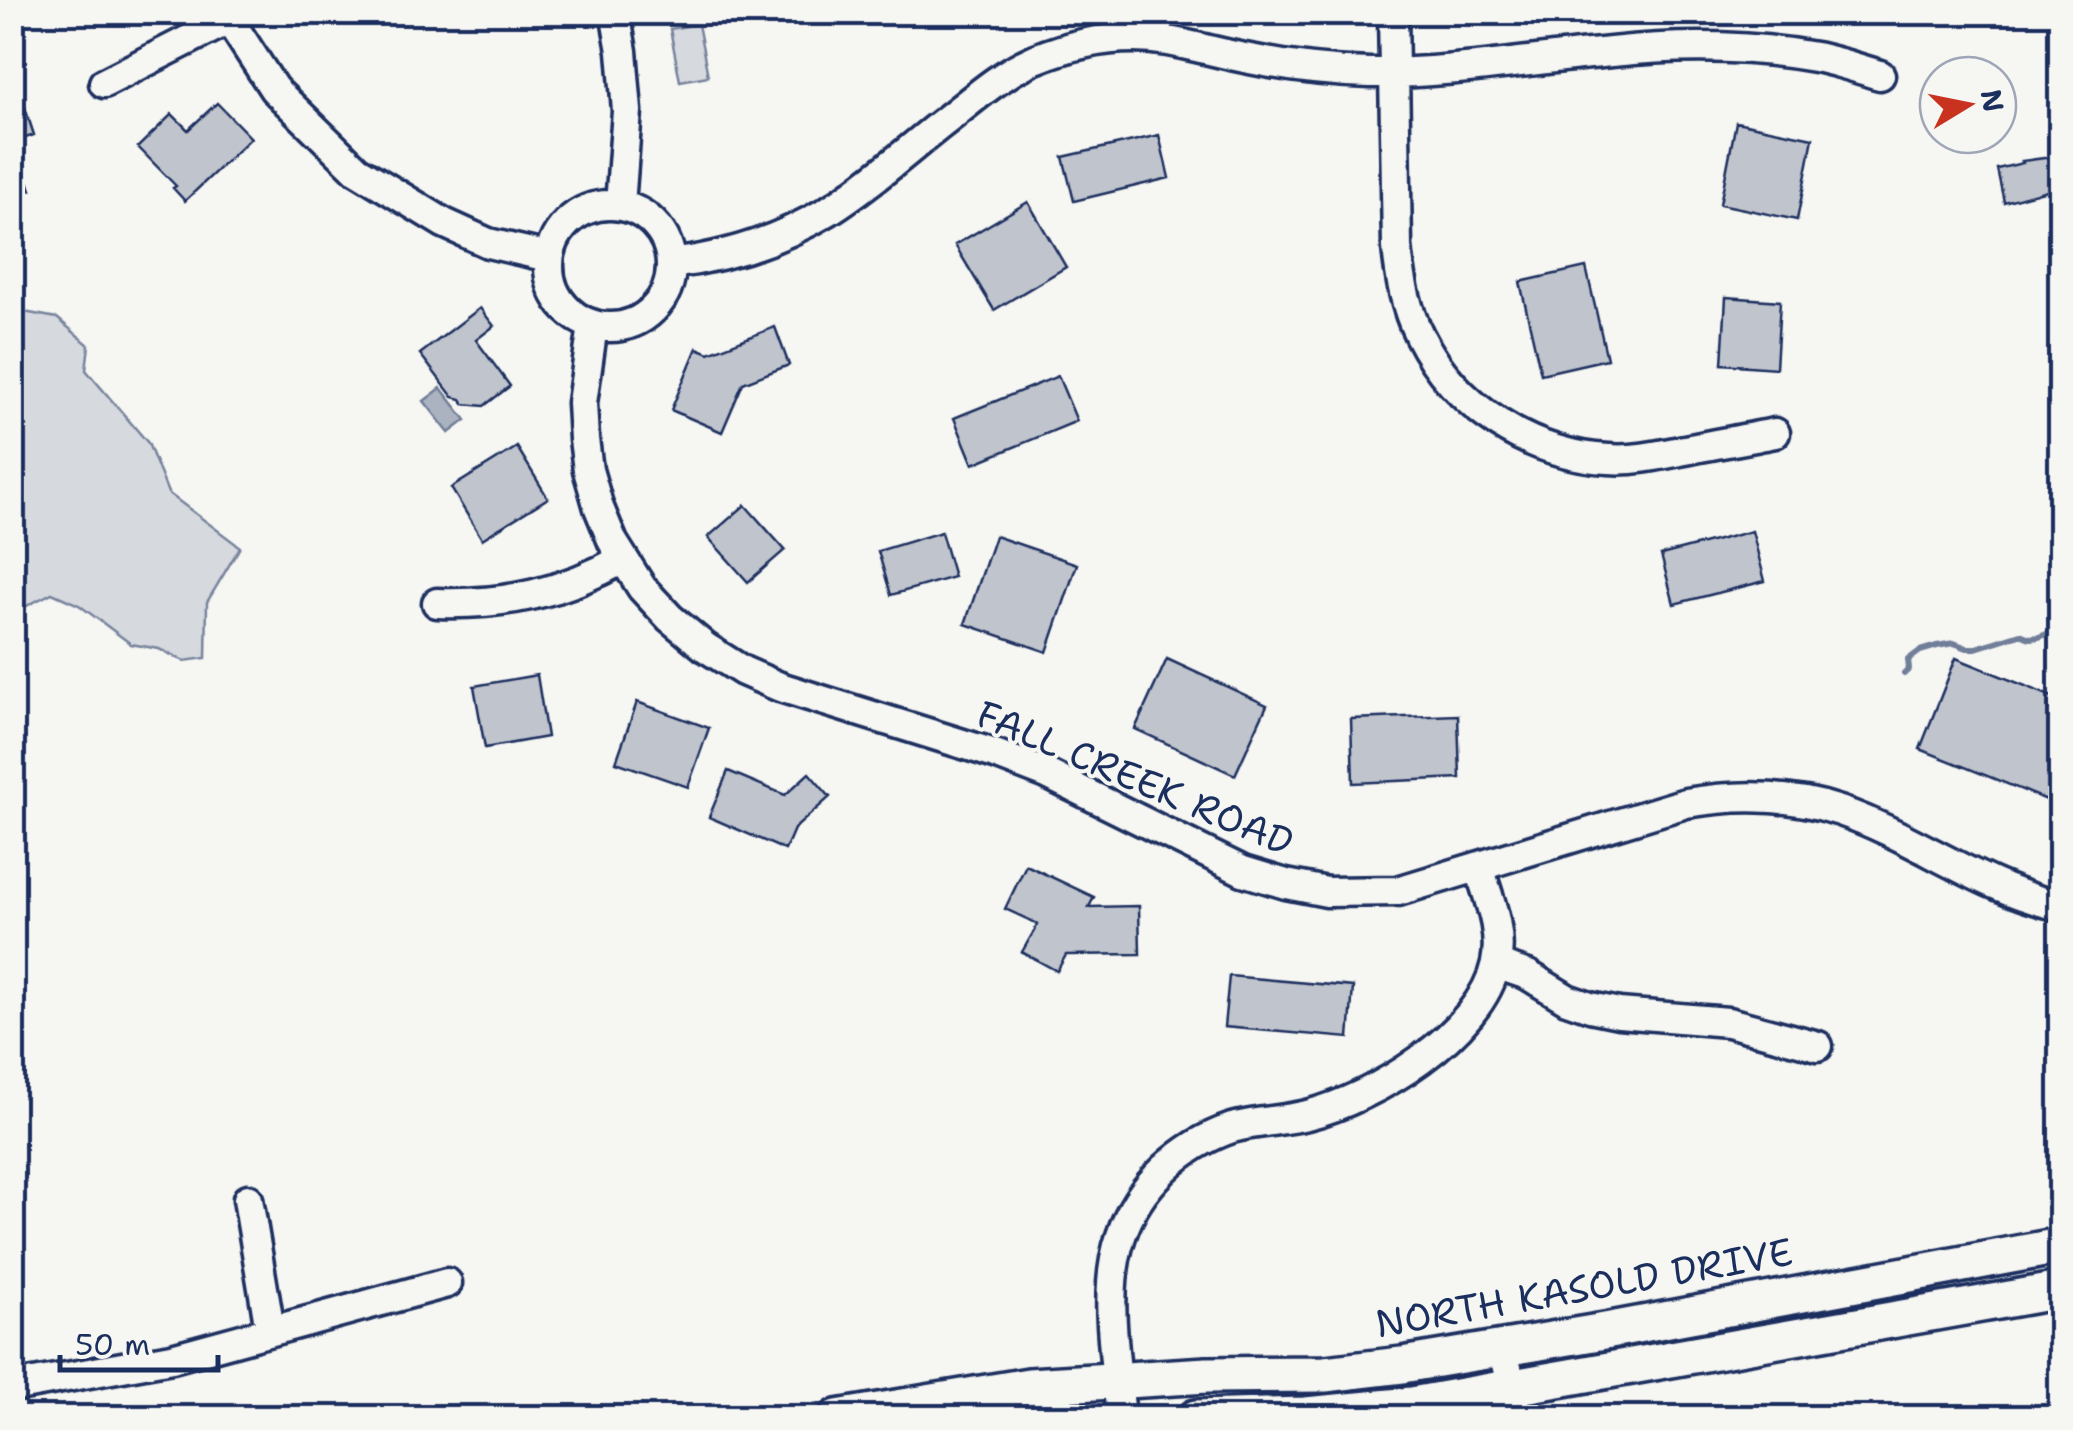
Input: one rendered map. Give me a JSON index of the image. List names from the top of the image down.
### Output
{
  "streets": {
    "main road": ["NORTH KASOLD DRIVE"],
    "street": ["FALL CREEK ROAD"]
  },
  "scale_bar": "50 m",
  "north": "right"
}
